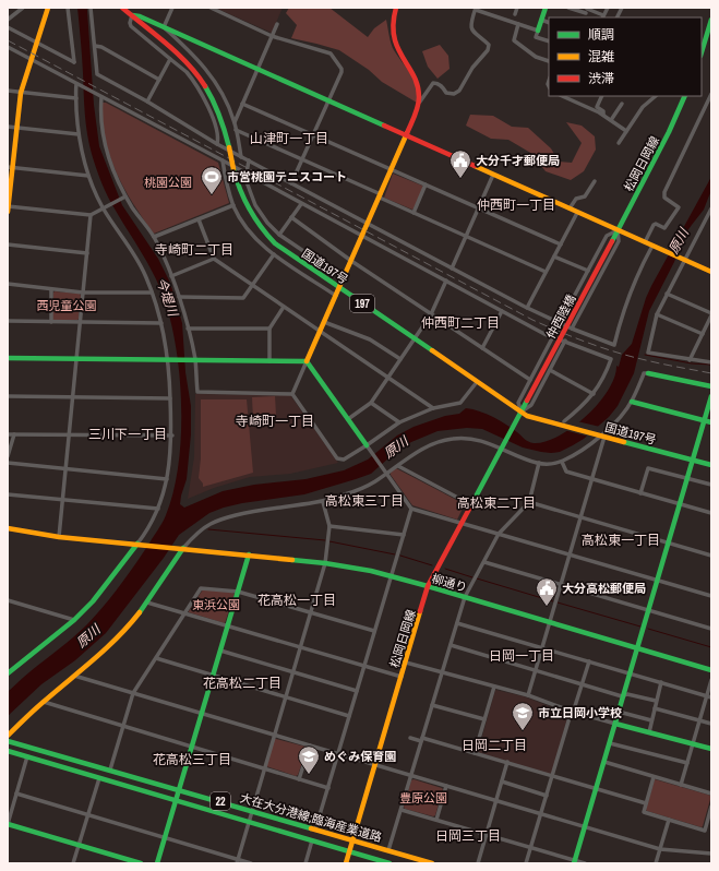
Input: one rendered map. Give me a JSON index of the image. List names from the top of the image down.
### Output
{
  "streets": {
    "main road": [
      "松岡日岡線",
      "国道197号",
      "197",
      "仲西陸橋",
      "柳通り",
      "22",
      "大在大分港線;臨海産業道路"
    ]
  },
  "crossings": [
    ["松岡日岡線", "国道197号"],
    ["松岡日岡線", "仲西陸橋"],
    ["松岡日岡線", "柳通り"],
    ["松岡日岡線", "大在大分港線;臨海産業道路"],
    ["国道197号", "197"],
    ["国道197号", "仲西陸橋"]
  ],
  "districts": [
    "山津町一丁目",
    "仲西町一丁目",
    "寺崎町二丁目",
    "仲西町二丁目",
    "寺崎町一丁目",
    "三川下一丁目",
    "高松東三丁目",
    "高松東二丁目",
    "高松東一丁目",
    "花高松一丁目",
    "日岡一丁目",
    "花高松二丁目",
    "日岡二丁目",
    "花高松三丁目",
    "日岡三丁目"
  ],
  "water": ["原川", "今堤川"],
  "parks": [
    "桃園公園",
    "西児童公園",
    "東浜公園",
    "豊原公園"
  ],
  "places": {
    "public building": ["大分千才郵便局", "大分高松郵便局"],
    "sports": ["市営桃園テニスコート"],
    "school or university": ["市立日岡小学校", "めぐみ保育園"]
  },
  "legend": ["順調", "混雑", "渋滞"]
}
